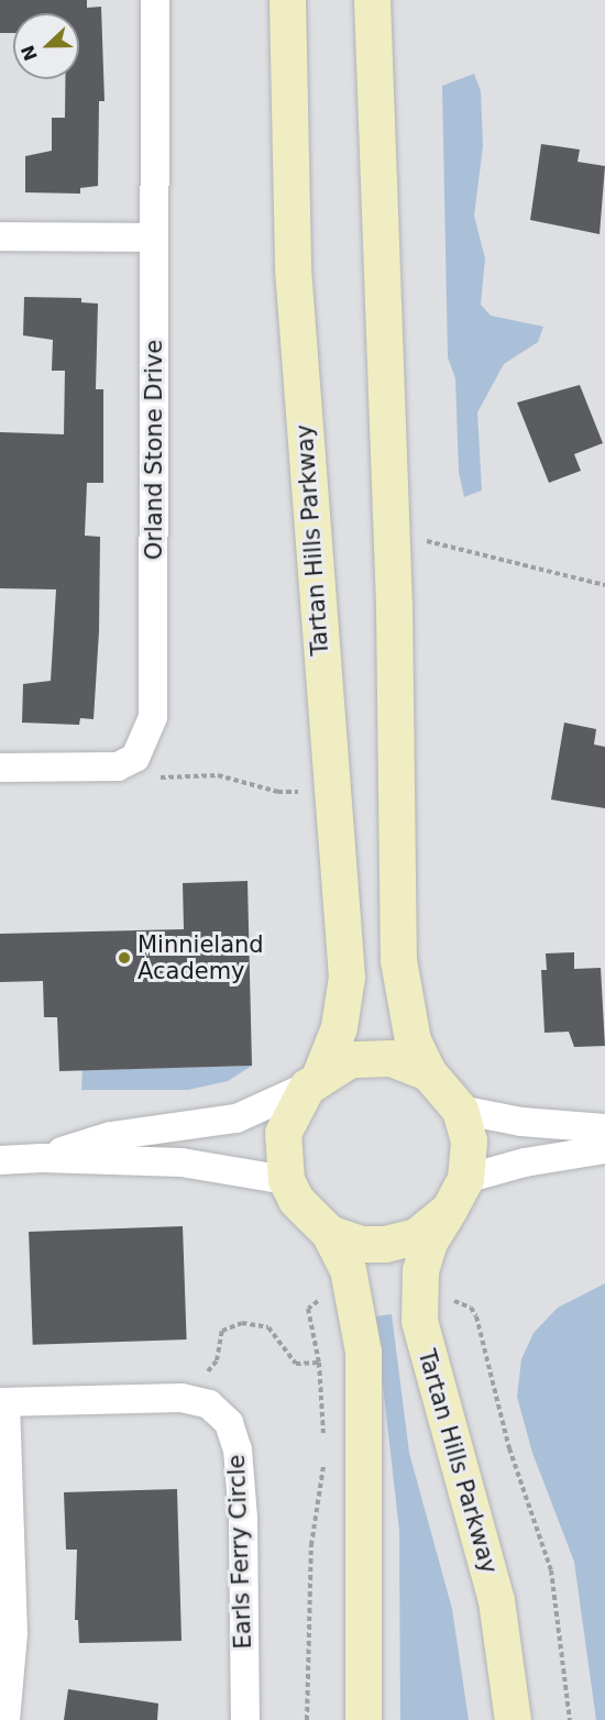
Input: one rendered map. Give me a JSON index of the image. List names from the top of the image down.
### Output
{
  "streets": {
    "street": ["Orland Stone Drive", "Tartan Hills Parkway", "Earls Ferry Circle"]
  },
  "places": ["Minnieland Academy"],
  "north": "left"
}
